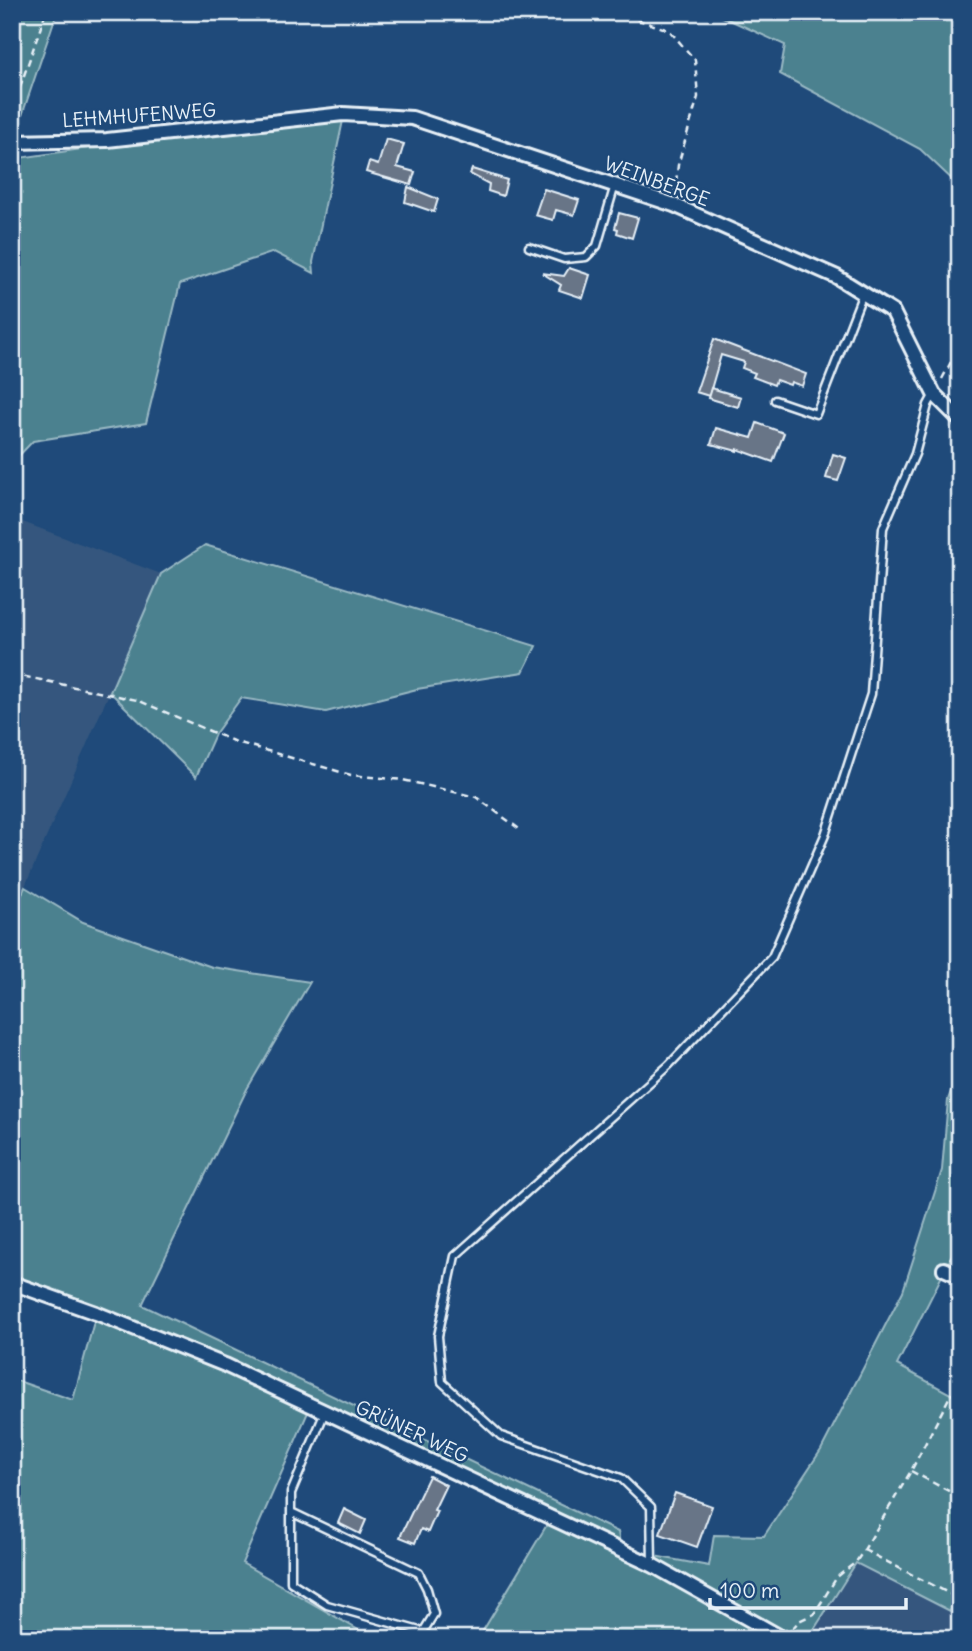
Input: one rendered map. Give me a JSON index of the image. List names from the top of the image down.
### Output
{
  "streets": {
    "street": ["LEHMHUFENWEG", "WEINBERGE", "GRÜNER WEG"]
  },
  "crossings": [
    ["LEHMHUFENWEG", "WEINBERGE"]
  ],
  "scale_bar": "100 m"
}
